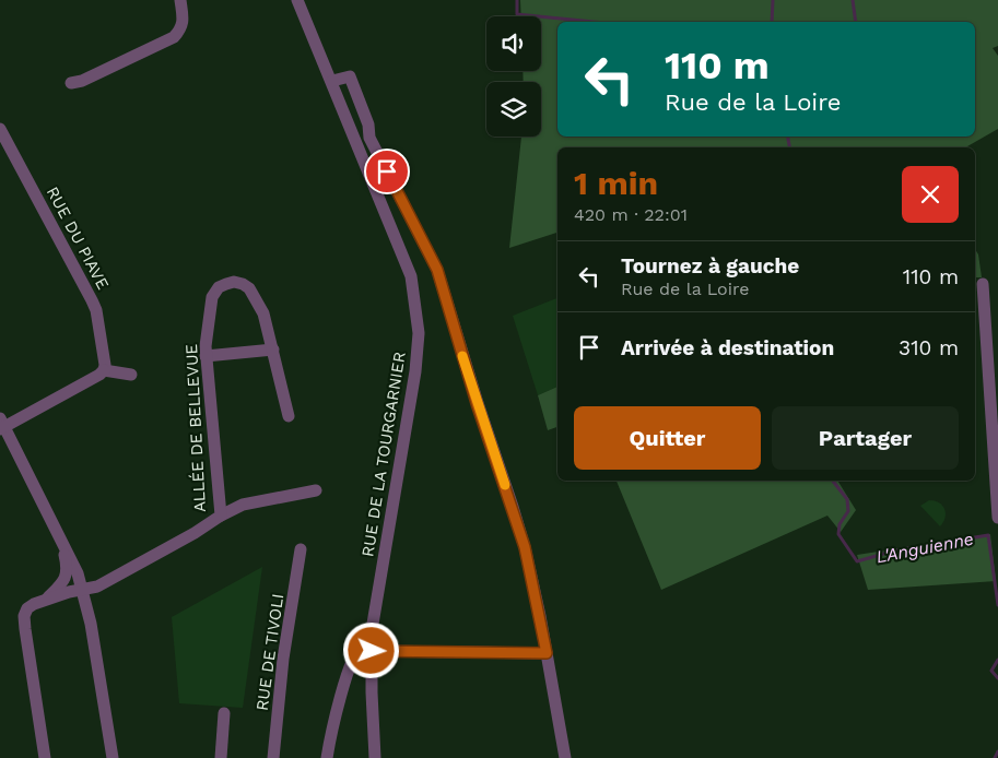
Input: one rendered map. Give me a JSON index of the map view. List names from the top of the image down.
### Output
{
  "streets": {
    "street": [
      "RUE DU PIAVE",
      "ALLÉE DE BELLEVUE",
      "RUE DE LA TOURGARNIER",
      "RUE DE TIVOLI"
    ]
  },
  "water": ["L'Anguienne"],
  "page": {
    "turn": ["110 m", "Rue de la Loire"],
    "heading": ["1 min", "420 m · 22:01"],
    "list": [
      {
        "name": "Tournez à gauche",
        "note": "Rue de la Loire",
        "value": "110 m"
      },
      {
        "name": "Arrivée à destination",
        "value": "310 m"
      }
    ],
    "buttons": ["Quitter", "Partager"]
  }
}
